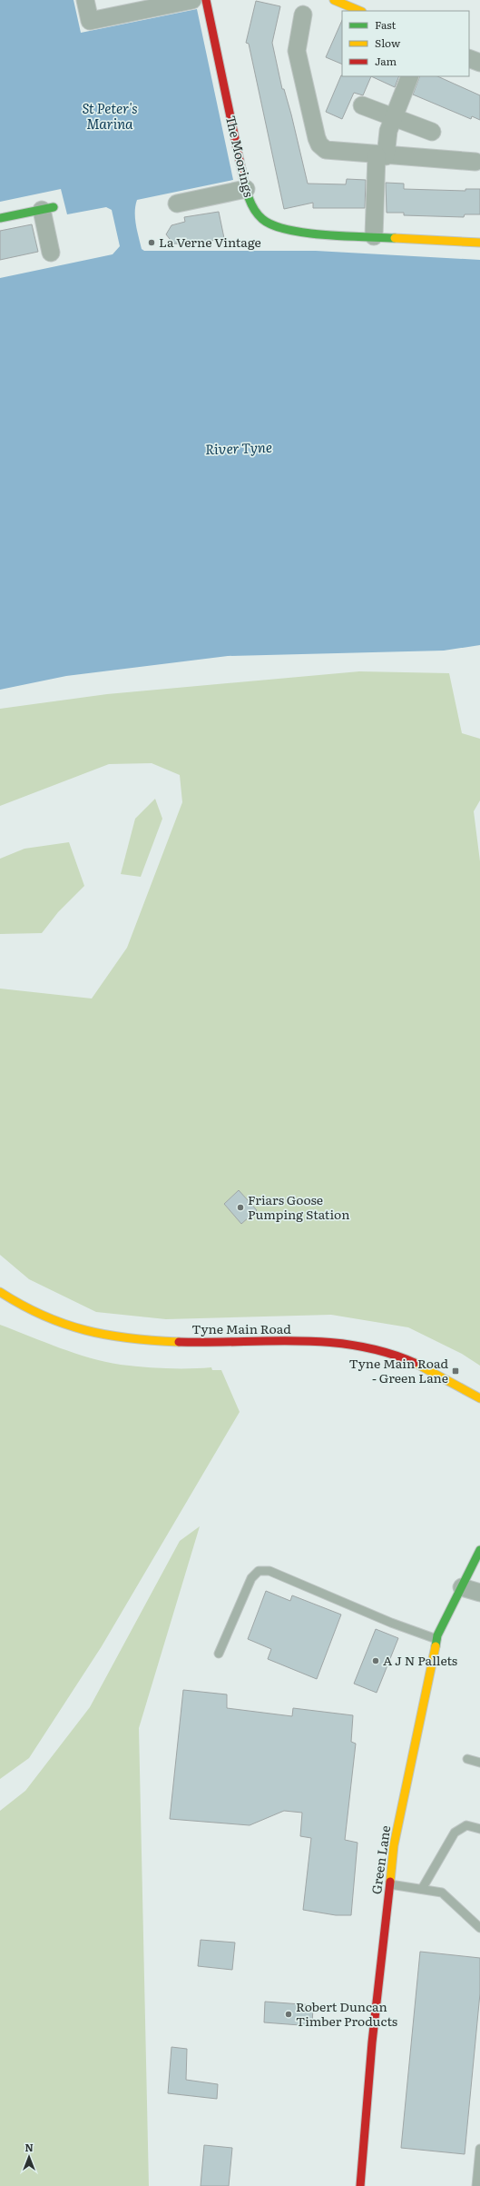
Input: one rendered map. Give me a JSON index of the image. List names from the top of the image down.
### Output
{
  "streets": {
    "street": ["The Moorings", "Tyne Main Road", "Green Lane"]
  },
  "water": ["St Peter's Marina", "River Tyne"],
  "places": {
    "other": [
      "La Verne Vintage",
      "Friars Goose Pumping Station",
      "A J N Pallets",
      "Robert Duncan Timber Products"
    ],
    "transit": ["Tyne Main Road - Green Lane"]
  },
  "legend": ["Fast", "Slow", "Jam"],
  "north": "top"
}
